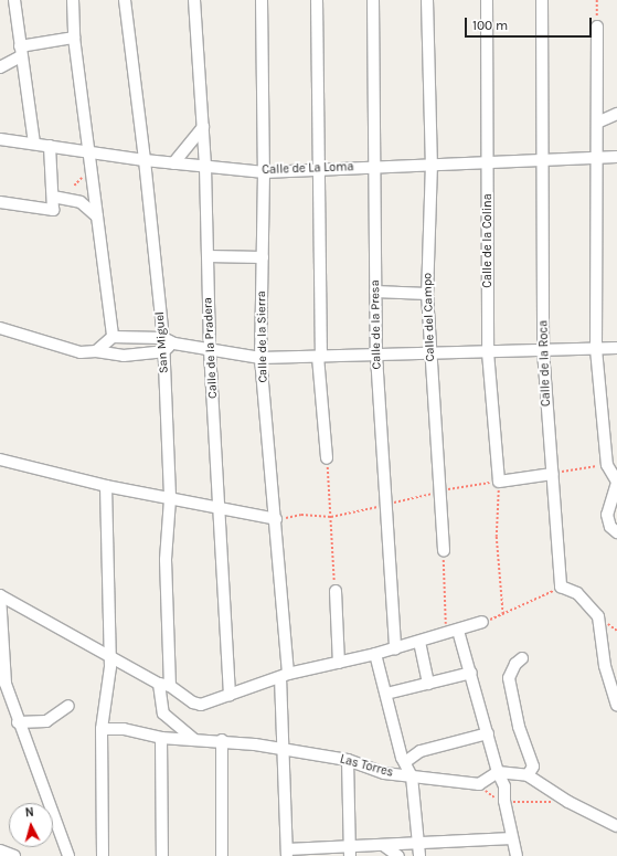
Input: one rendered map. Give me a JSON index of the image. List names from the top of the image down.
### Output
{
  "streets": {
    "street": [
      "Calle de La Loma",
      "Calle de la Colina",
      "Calle del Campo",
      "Calle de la Presa",
      "Calle de la Sierra",
      "San Miguel",
      "Calle de la Pradera",
      "Calle de la Roca",
      "Las Torres"
    ]
  },
  "crossings": [
    ["Calle de La Loma", "Calle de la Colina"],
    ["Calle de La Loma", "Calle del Campo"],
    ["Calle de La Loma", "Calle de la Presa"],
    ["Calle de La Loma", "Calle de la Sierra"],
    ["Calle de La Loma", "San Miguel"],
    ["Calle de La Loma", "Calle de la Pradera"],
    ["Calle de La Loma", "Calle de la Roca"],
    ["Calle de la Sierra", "Las Torres"],
    ["San Miguel", "Las Torres"]
  ],
  "scale_bar": "100 m",
  "north": "top"
}
